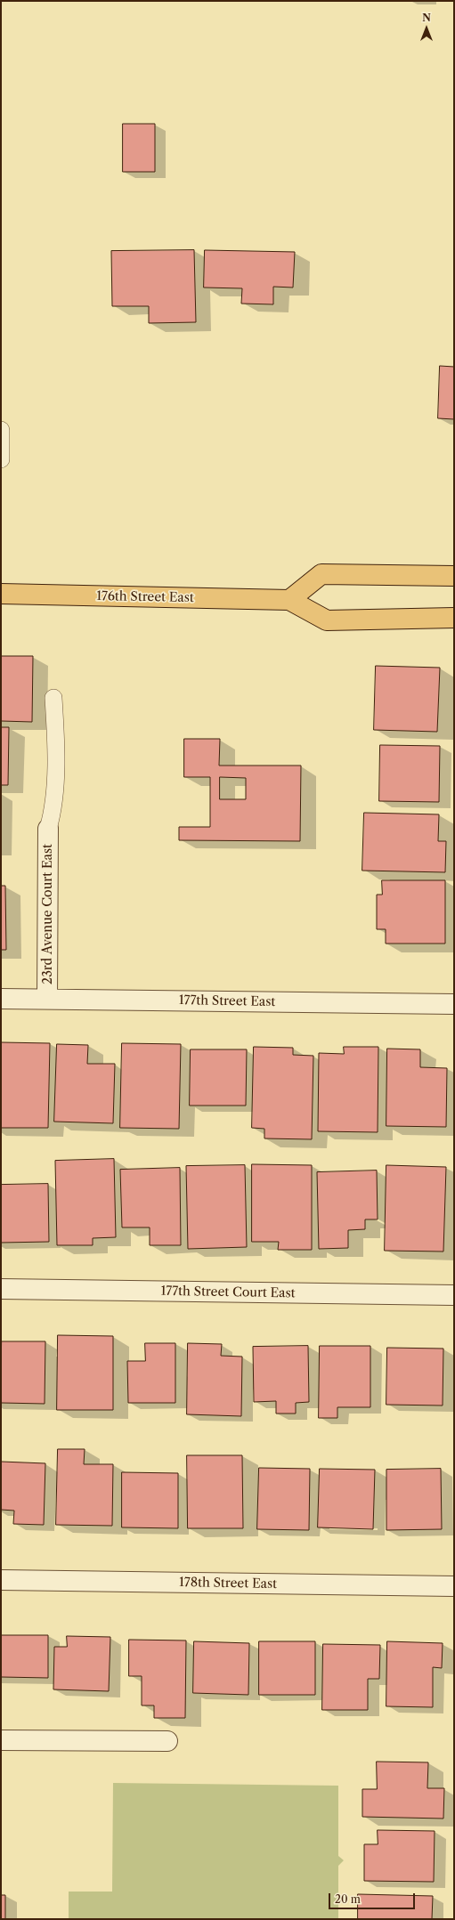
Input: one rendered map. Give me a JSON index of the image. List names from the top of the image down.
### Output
{
  "streets": {
    "main road": ["176th Street East"],
    "street": [
      "23rd Avenue Court East",
      "177th Street East",
      "177th Street Court East",
      "178th Street East"
    ]
  },
  "crossings": [
    ["23rd Avenue Court East", "177th Street East"]
  ],
  "scale_bar": "20 m",
  "north": "top"
}
